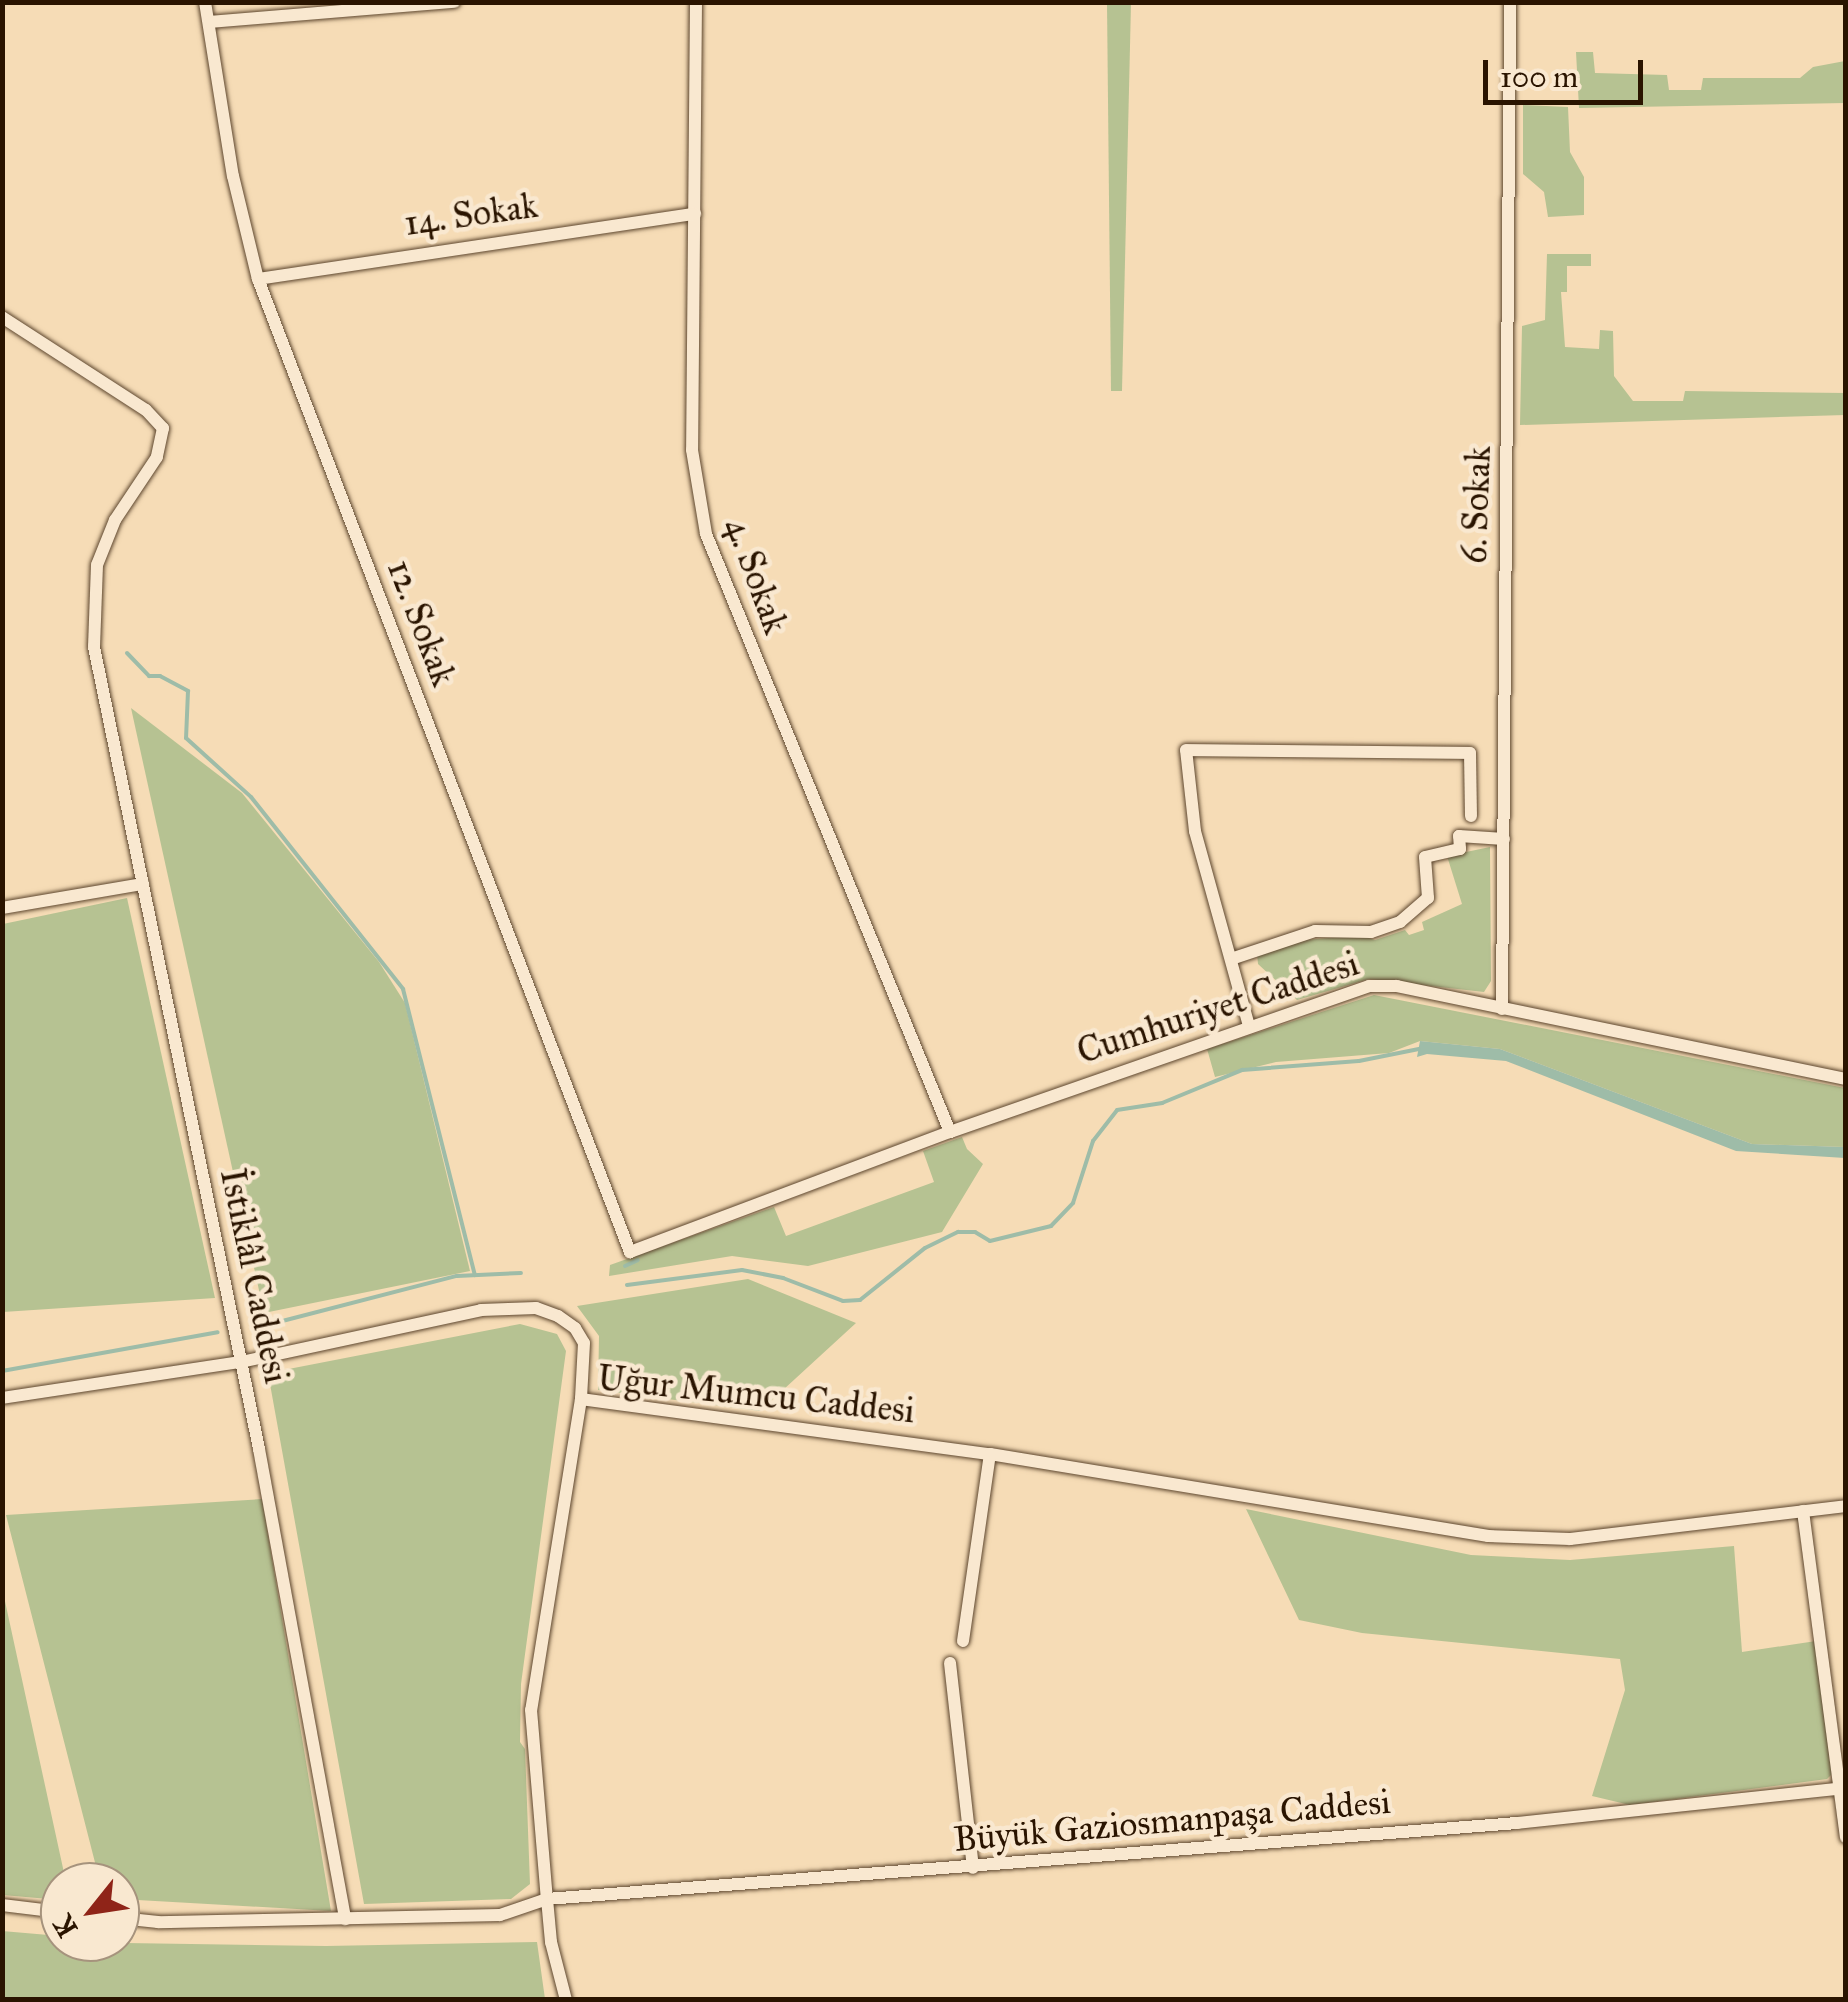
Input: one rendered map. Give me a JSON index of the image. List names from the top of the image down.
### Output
{
  "streets": {
    "street": [
      "14. Sokak",
      "6. Sokak",
      "4. Sokak",
      "12. Sokak",
      "Cumhuriyet Caddesi",
      "İstiklâl Caddesi",
      "Uğur Mumcu Caddesi",
      "Büyük Gaziosmanpaşa Caddesi"
    ]
  },
  "crossings": [
    ["14. Sokak", "4. Sokak"],
    ["14. Sokak", "12. Sokak"],
    ["6. Sokak", "Cumhuriyet Caddesi"],
    ["4. Sokak", "Cumhuriyet Caddesi"],
    ["12. Sokak", "Cumhuriyet Caddesi"],
    ["Uğur Mumcu Caddesi", "Büyük Gaziosmanpaşa Caddesi"]
  ],
  "scale_bar": "100 m",
  "north": "bottom left"
}
